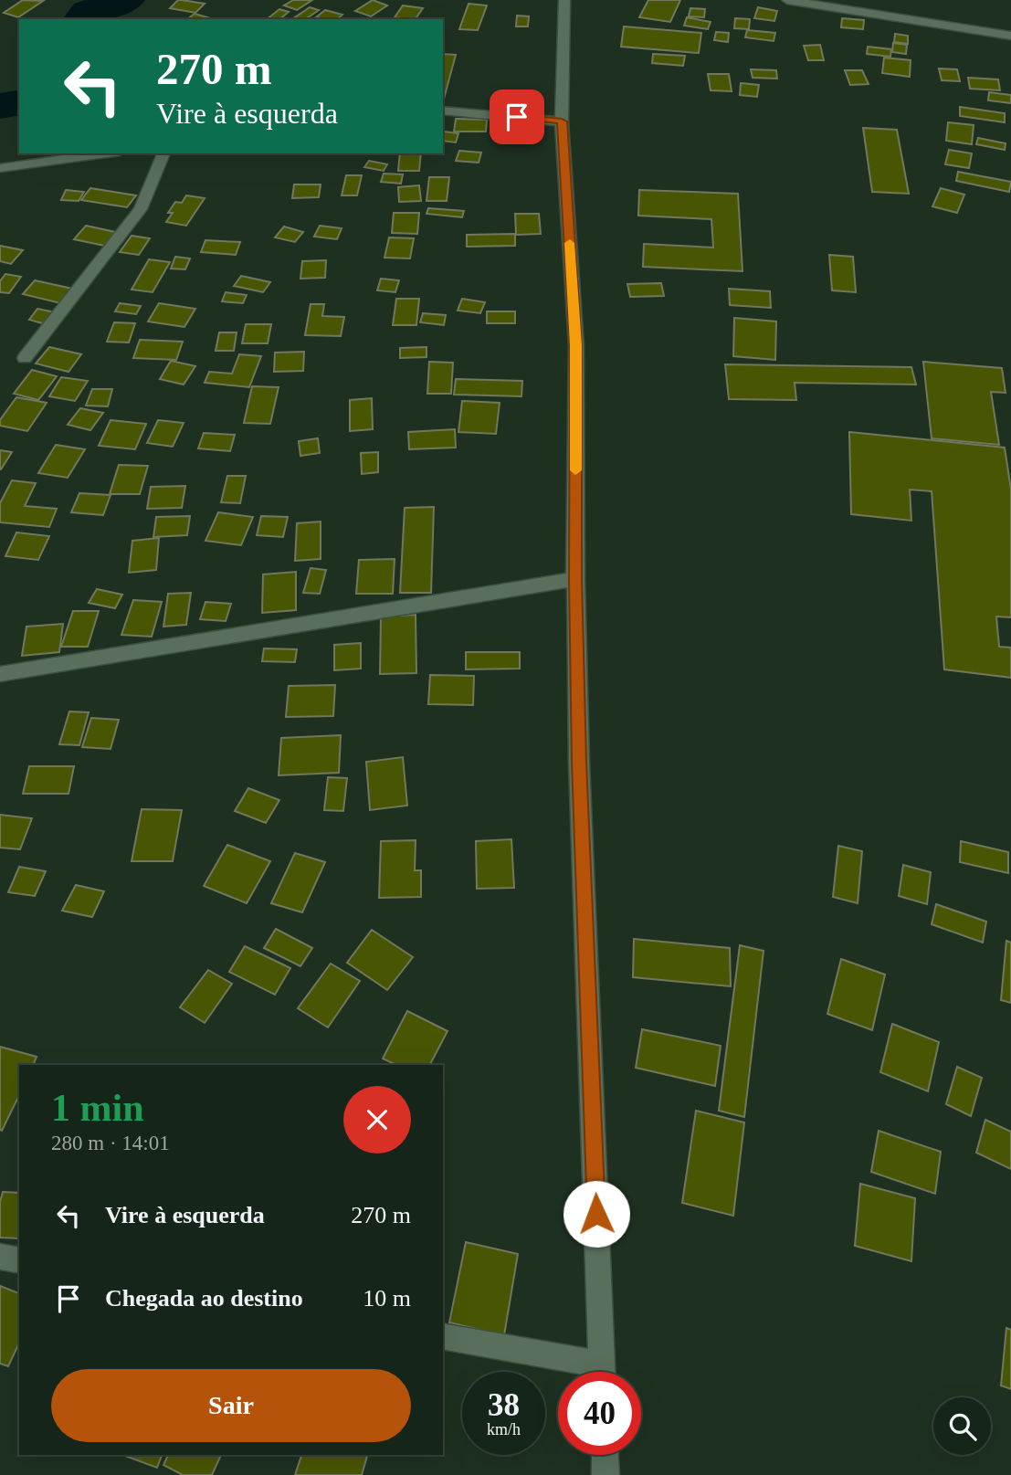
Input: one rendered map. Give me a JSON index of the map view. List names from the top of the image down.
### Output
{
  "page": {
    "turn": ["270 m", "Vire à esquerda"],
    "heading": ["1 min", "280 m · 14:01"],
    "list": [
      {
        "name": "Vire à esquerda",
        "value": "270 m"
      },
      {
        "name": "Chegada ao destino",
        "value": "10 m"
      }
    ],
    "buttons": "Sair",
    "speed": "38 km/h",
    "limit": "40"
  }
}
